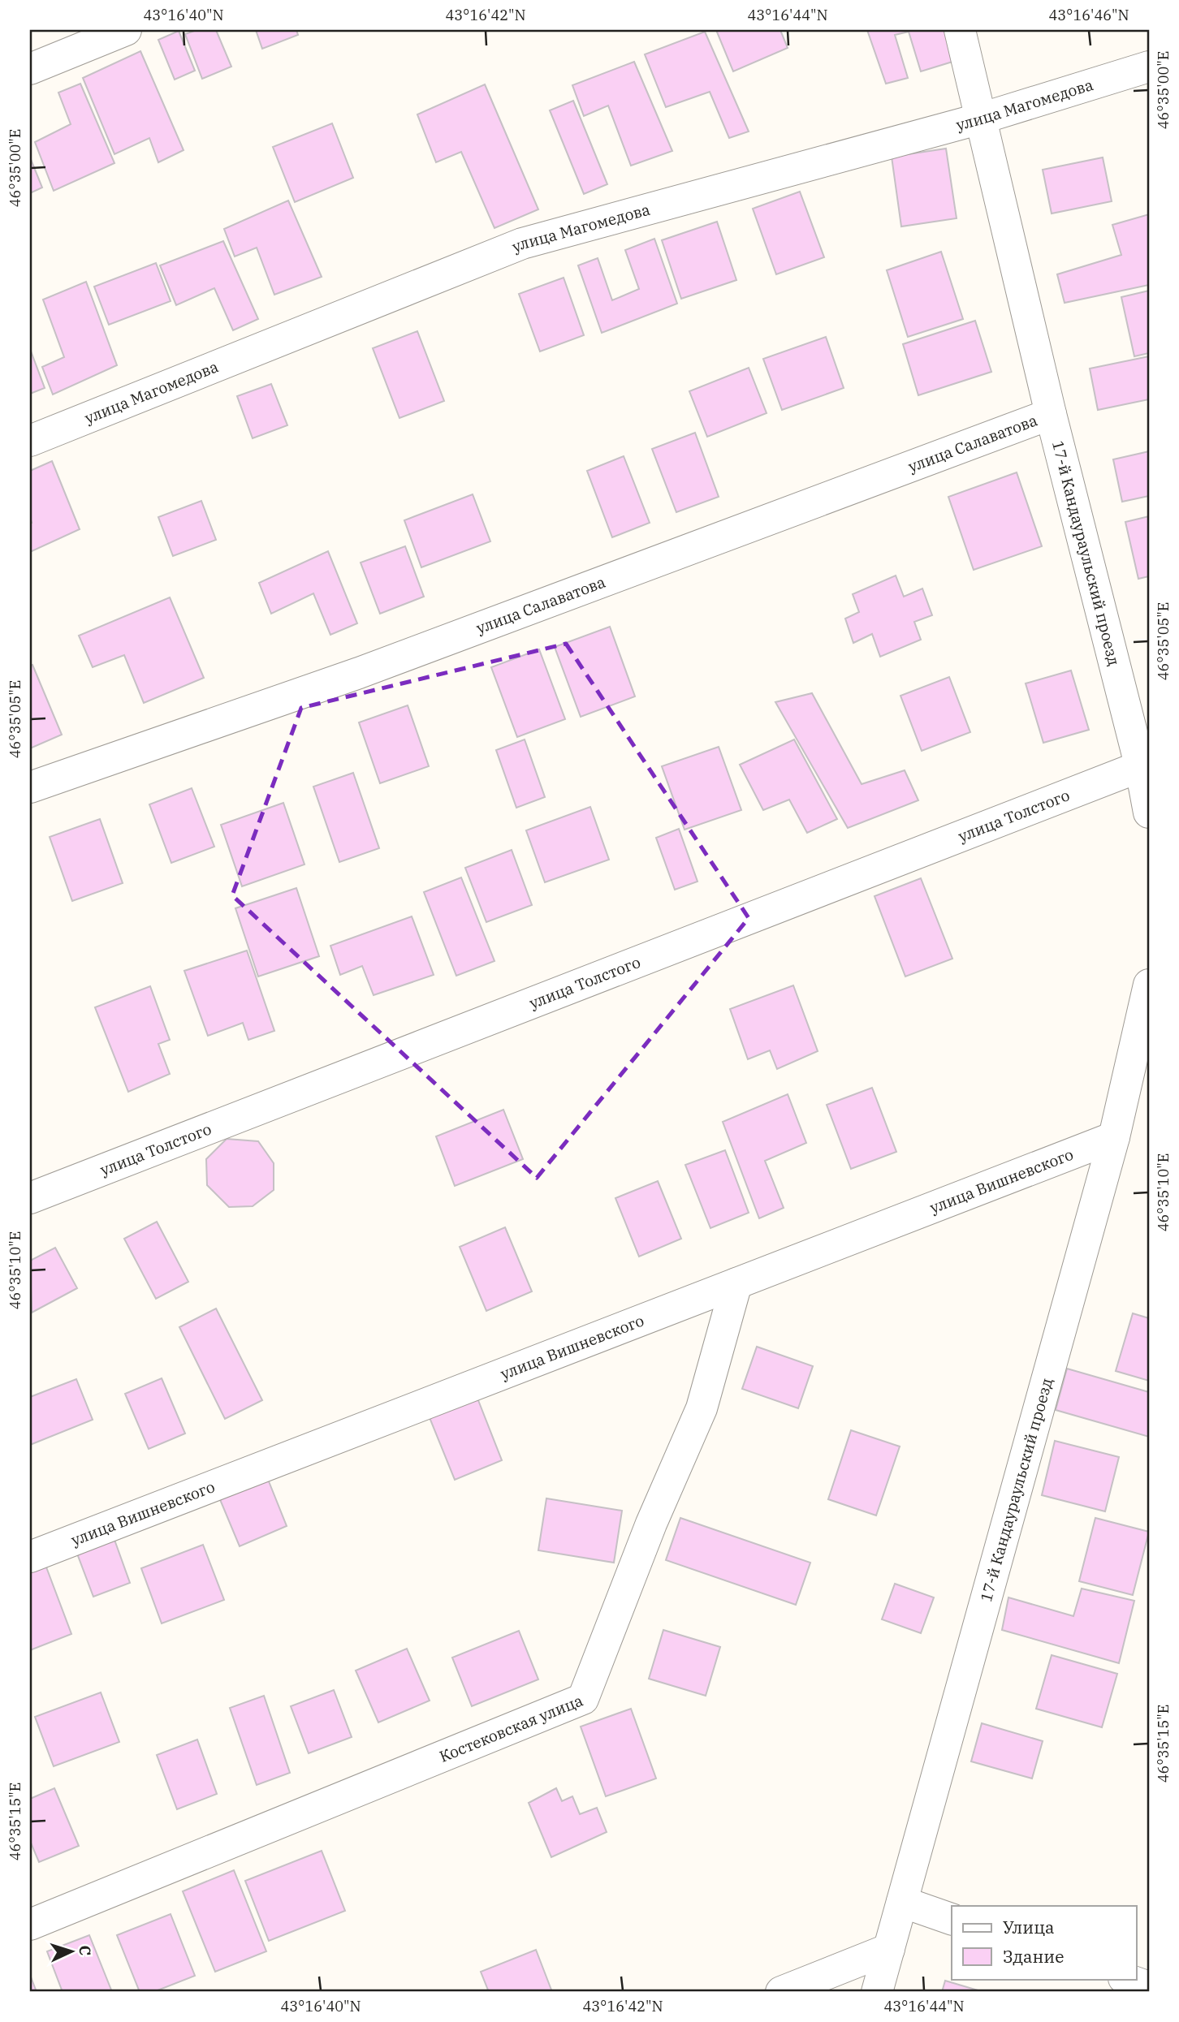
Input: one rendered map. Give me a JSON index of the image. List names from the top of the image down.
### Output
{
  "streets": {
    "street": [
      "улица Магомедова",
      "улица Салаватова",
      "17-й Кандаураульский проезд",
      "улица Толстого",
      "улица Вишневского",
      "Костековская улица"
    ]
  },
  "crossings": [
    ["улица Магомедова", "17-й Кандаураульский проезд"],
    ["улица Салаватова", "17-й Кандаураульский проезд"],
    ["17-й Кандаураульский проезд", "улица Толстого"],
    ["17-й Кандаураульский проезд", "улица Вишневского"],
    ["улица Вишневского", "Костековская улица"]
  ],
  "legend": ["Улица", "Здание"],
  "north": "right",
  "coordinates": [
    "43°16'40\"N",
    "43°16'42\"N",
    "43°16'44\"N",
    "43°16'46\"N",
    "46°35'00\"E",
    "46°35'05\"E",
    "46°35'10\"E",
    "46°35'15\"E"
  ]
}
